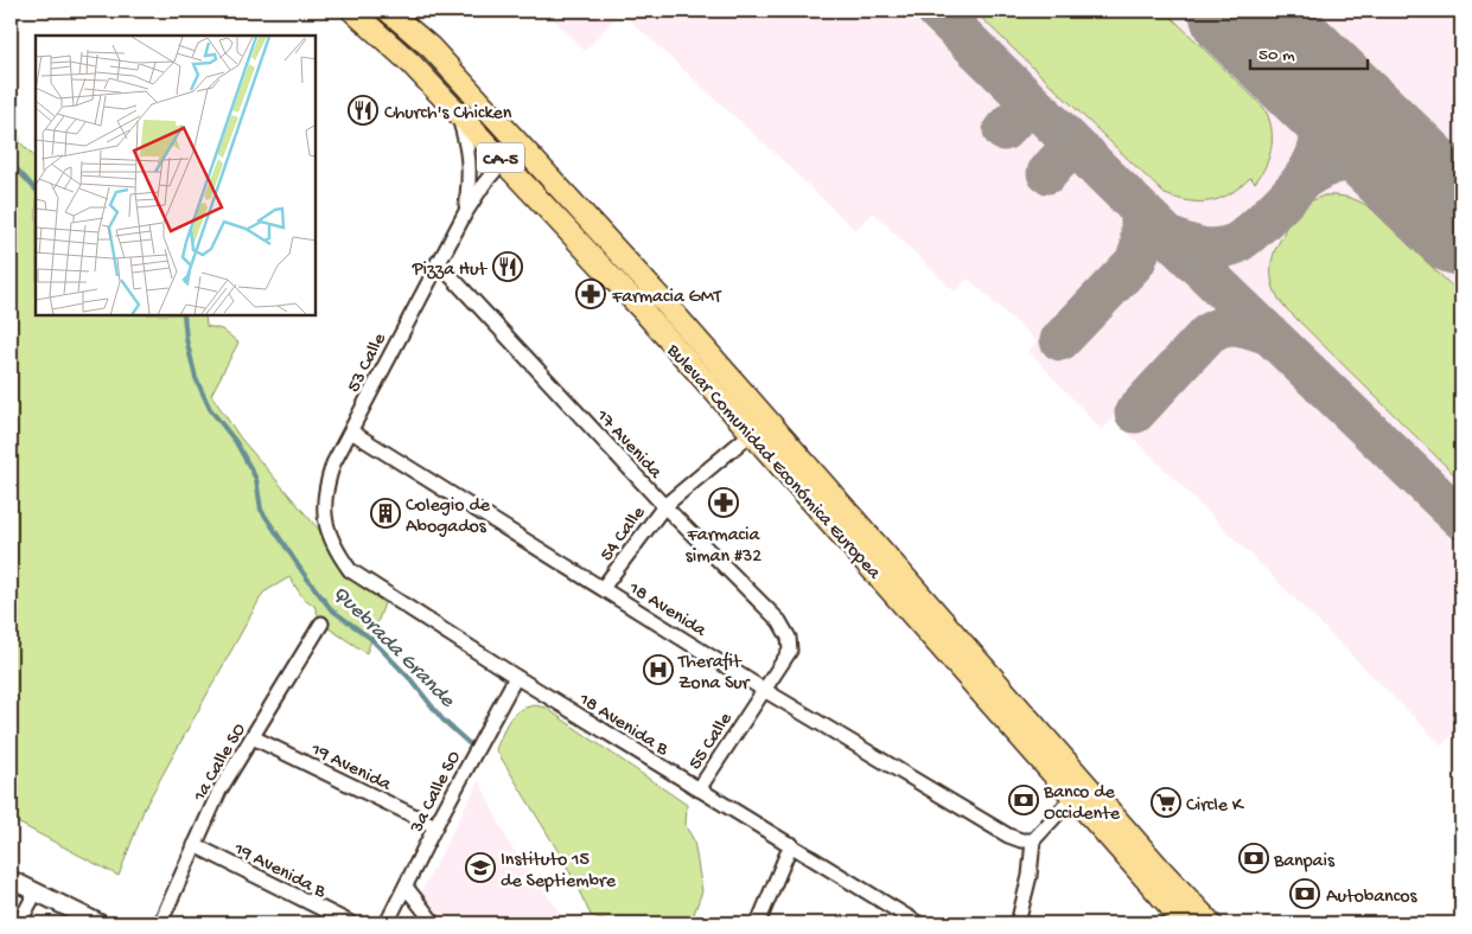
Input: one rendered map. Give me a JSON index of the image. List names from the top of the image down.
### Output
{
  "streets": {
    "main road": ["CA-5", "Bulevar Comunidad Económica Europea"],
    "street": [
      "53 Calle",
      "17 Avenida",
      "54 Calle",
      "18 Avenida",
      "18 Avenida B",
      "55 Calle",
      "1a Calle SO",
      "19 Avenida",
      "3a Calle SO",
      "19 Avenida B"
    ]
  },
  "crossings": [
    ["53 Calle", "17 Avenida"],
    ["53 Calle", "Bulevar Comunidad Económica Europea"],
    ["53 Calle", "18 Avenida"],
    ["53 Calle", "18 Avenida B"],
    ["17 Avenida", "54 Calle"],
    ["17 Avenida", "55 Calle"],
    ["Bulevar Comunidad Económica Europea", "54 Calle"],
    ["54 Calle", "18 Avenida"],
    ["18 Avenida", "55 Calle"],
    ["18 Avenida B", "55 Calle"],
    ["18 Avenida B", "3a Calle SO"],
    ["1a Calle SO", "19 Avenida"],
    ["1a Calle SO", "19 Avenida B"],
    ["19 Avenida", "3a Calle SO"]
  ],
  "water": ["Quebrada Grande"],
  "places": {
    "restaurant": ["Church's Chicken", "Pizza Hut"],
    "pharmacy": ["Farmacia GMT", "Farmacia siman #32"],
    "building": ["Colegio de Abogados"],
    "hospital": ["Therafit Zona Sur"],
    "bank": ["Banco de Occidente", "Banpais", "Autobancos"],
    "supermarket": ["Circle K"],
    "school or university": ["Instituto 15 de Septiembre"]
  },
  "scale_bar": "50 m"
}
